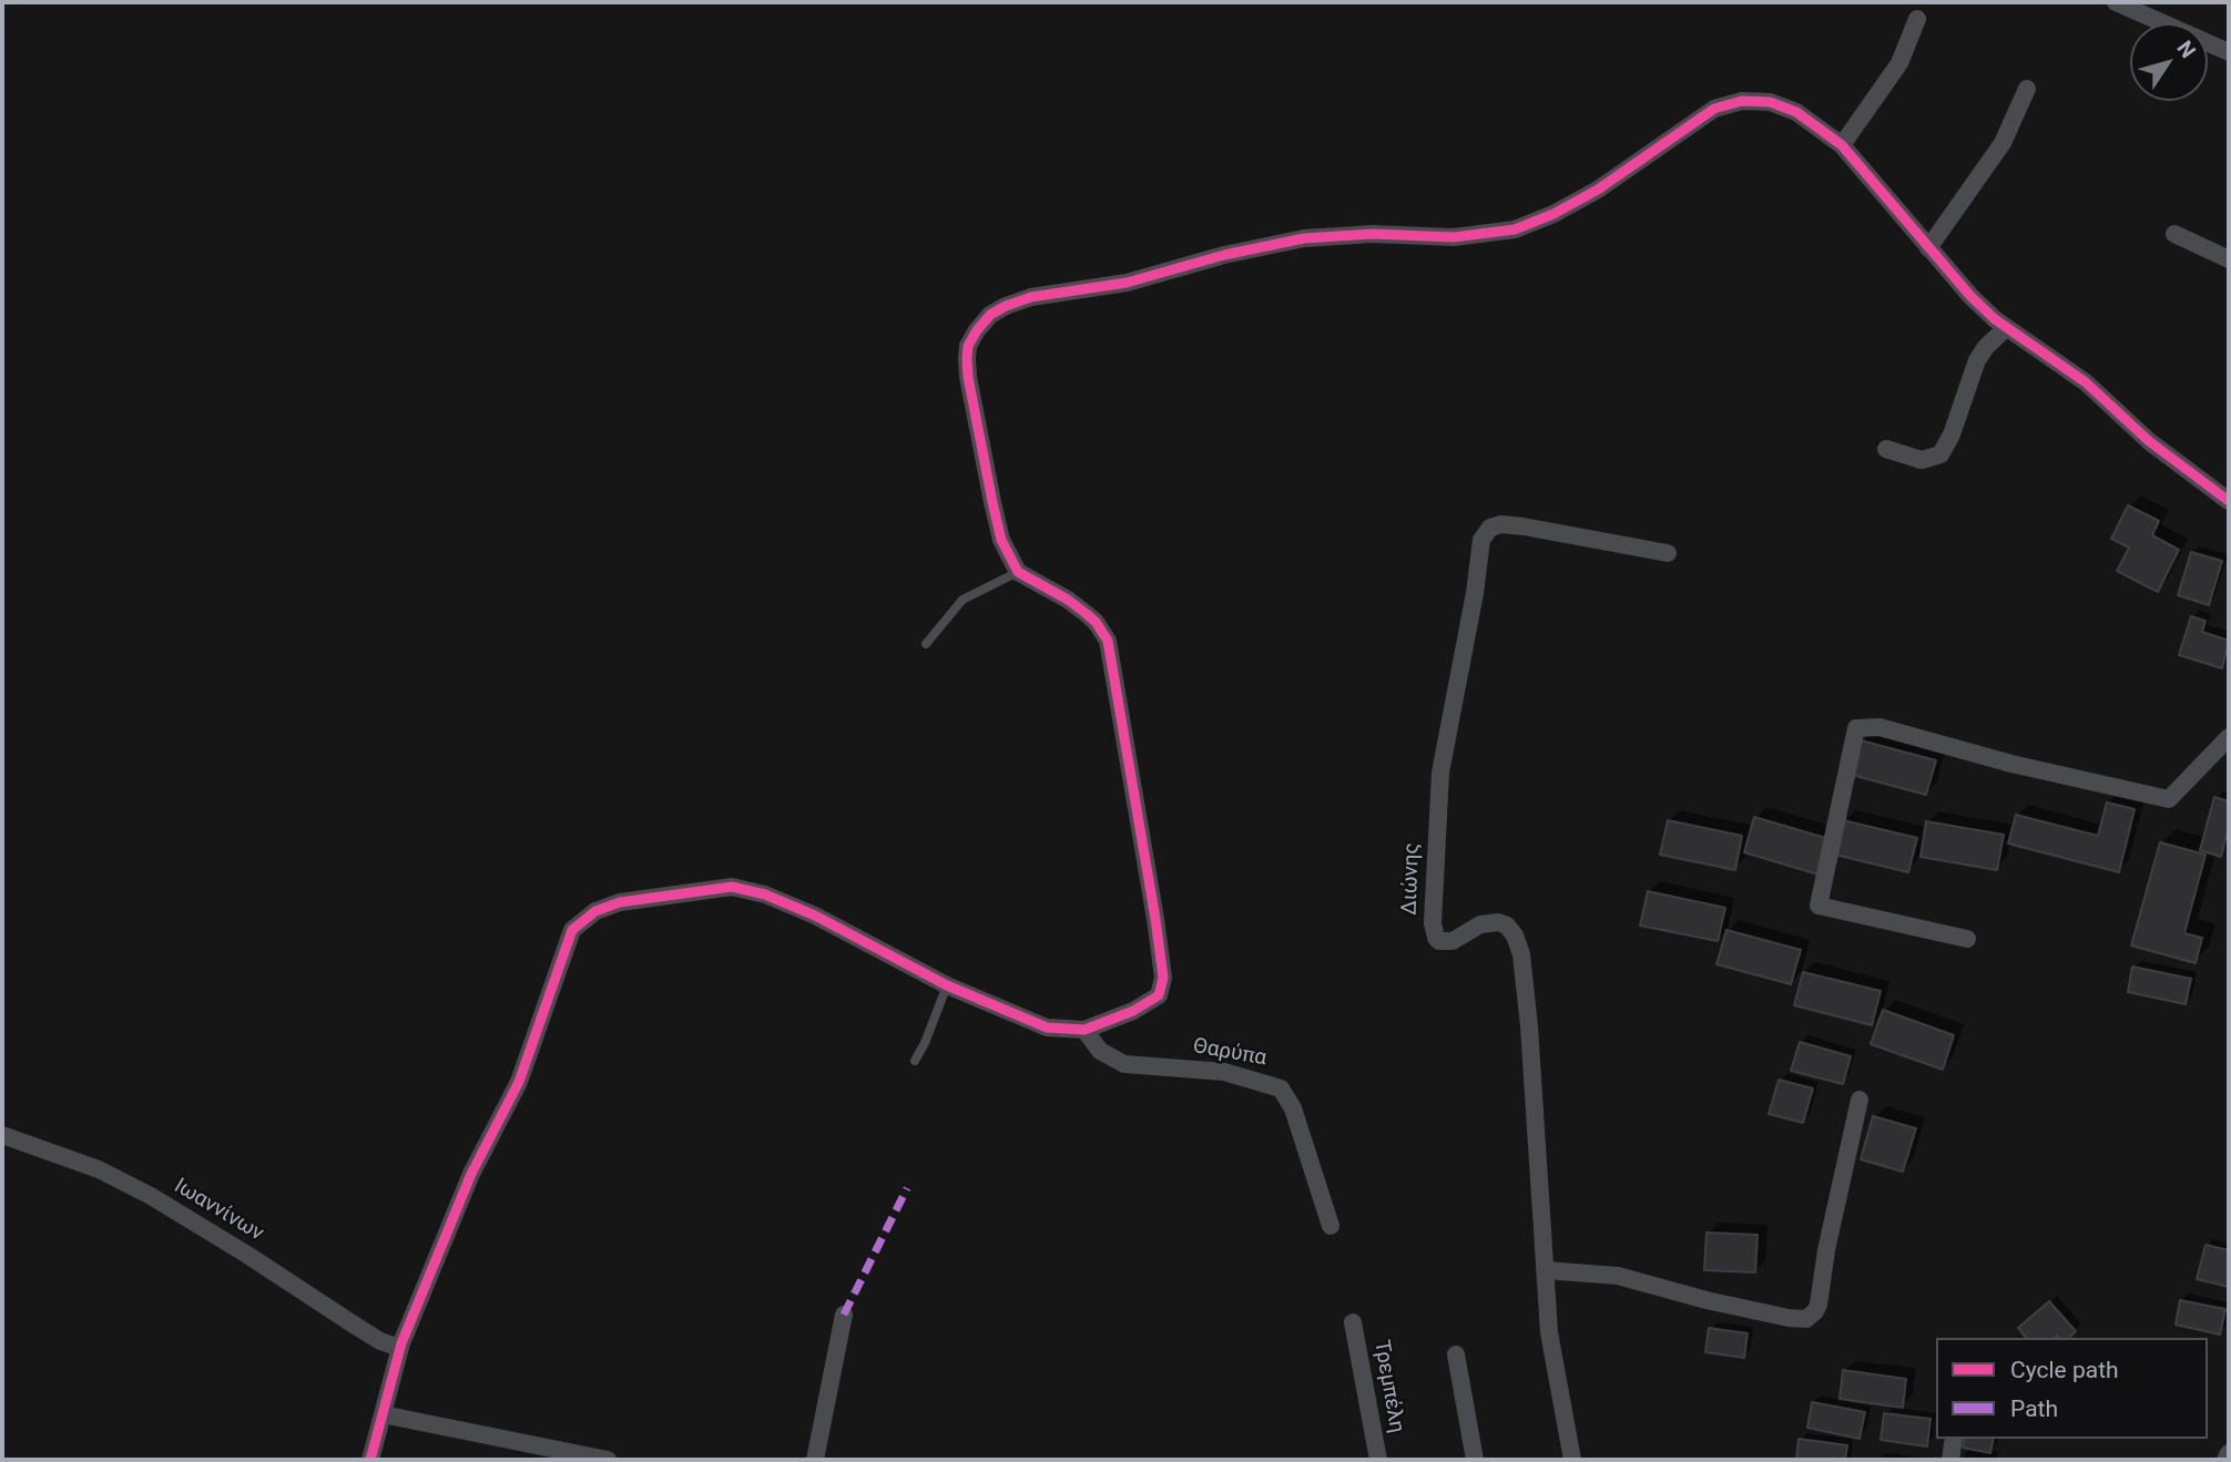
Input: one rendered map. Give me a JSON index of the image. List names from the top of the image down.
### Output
{
  "streets": {
    "street": [
      "Διώνης",
      "Θαρύπα",
      "Ιωαννίνων",
      "Τρεμπέλη"
    ]
  },
  "legend": ["Cycle path", "Path"],
  "north": "top right"
}
